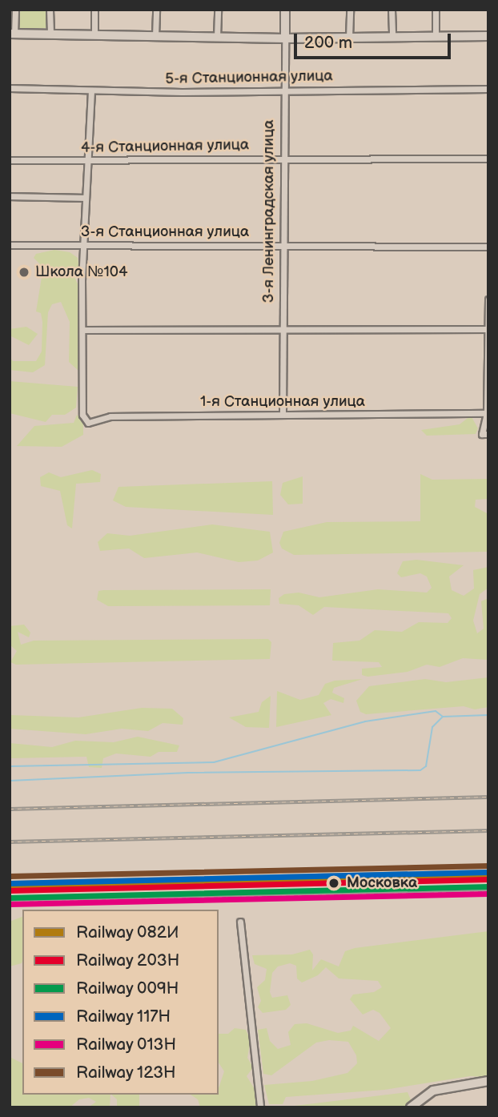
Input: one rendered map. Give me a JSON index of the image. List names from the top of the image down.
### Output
{
  "streets": {
    "main road": ["3-я Ленинградская улица"],
    "street": [
      "5-я Станционная улица",
      "4-я Станционная улица",
      "3-я Станционная улица",
      "1-я Станционная улица"
    ]
  },
  "crossings": [
    ["5-я Станционная улица", "3-я Ленинградская улица"],
    ["4-я Станционная улица", "3-я Ленинградская улица"],
    ["3-я Ленинградская улица", "3-я Станционная улица"],
    ["3-я Ленинградская улица", "1-я Станционная улица"]
  ],
  "places": ["Школа №104", "Московка"],
  "lines": [
    "rail line 123Н",
    "rail line 117Н",
    "rail line 082И",
    "rail line 203Н",
    "rail line 009Н",
    "rail line 013Н"
  ],
  "legend": [
    "Railway 082И",
    "Railway 203Н",
    "Railway 009Н",
    "Railway 117Н",
    "Railway 013Н",
    "Railway 123Н"
  ],
  "scale_bar": "200 m"
}
